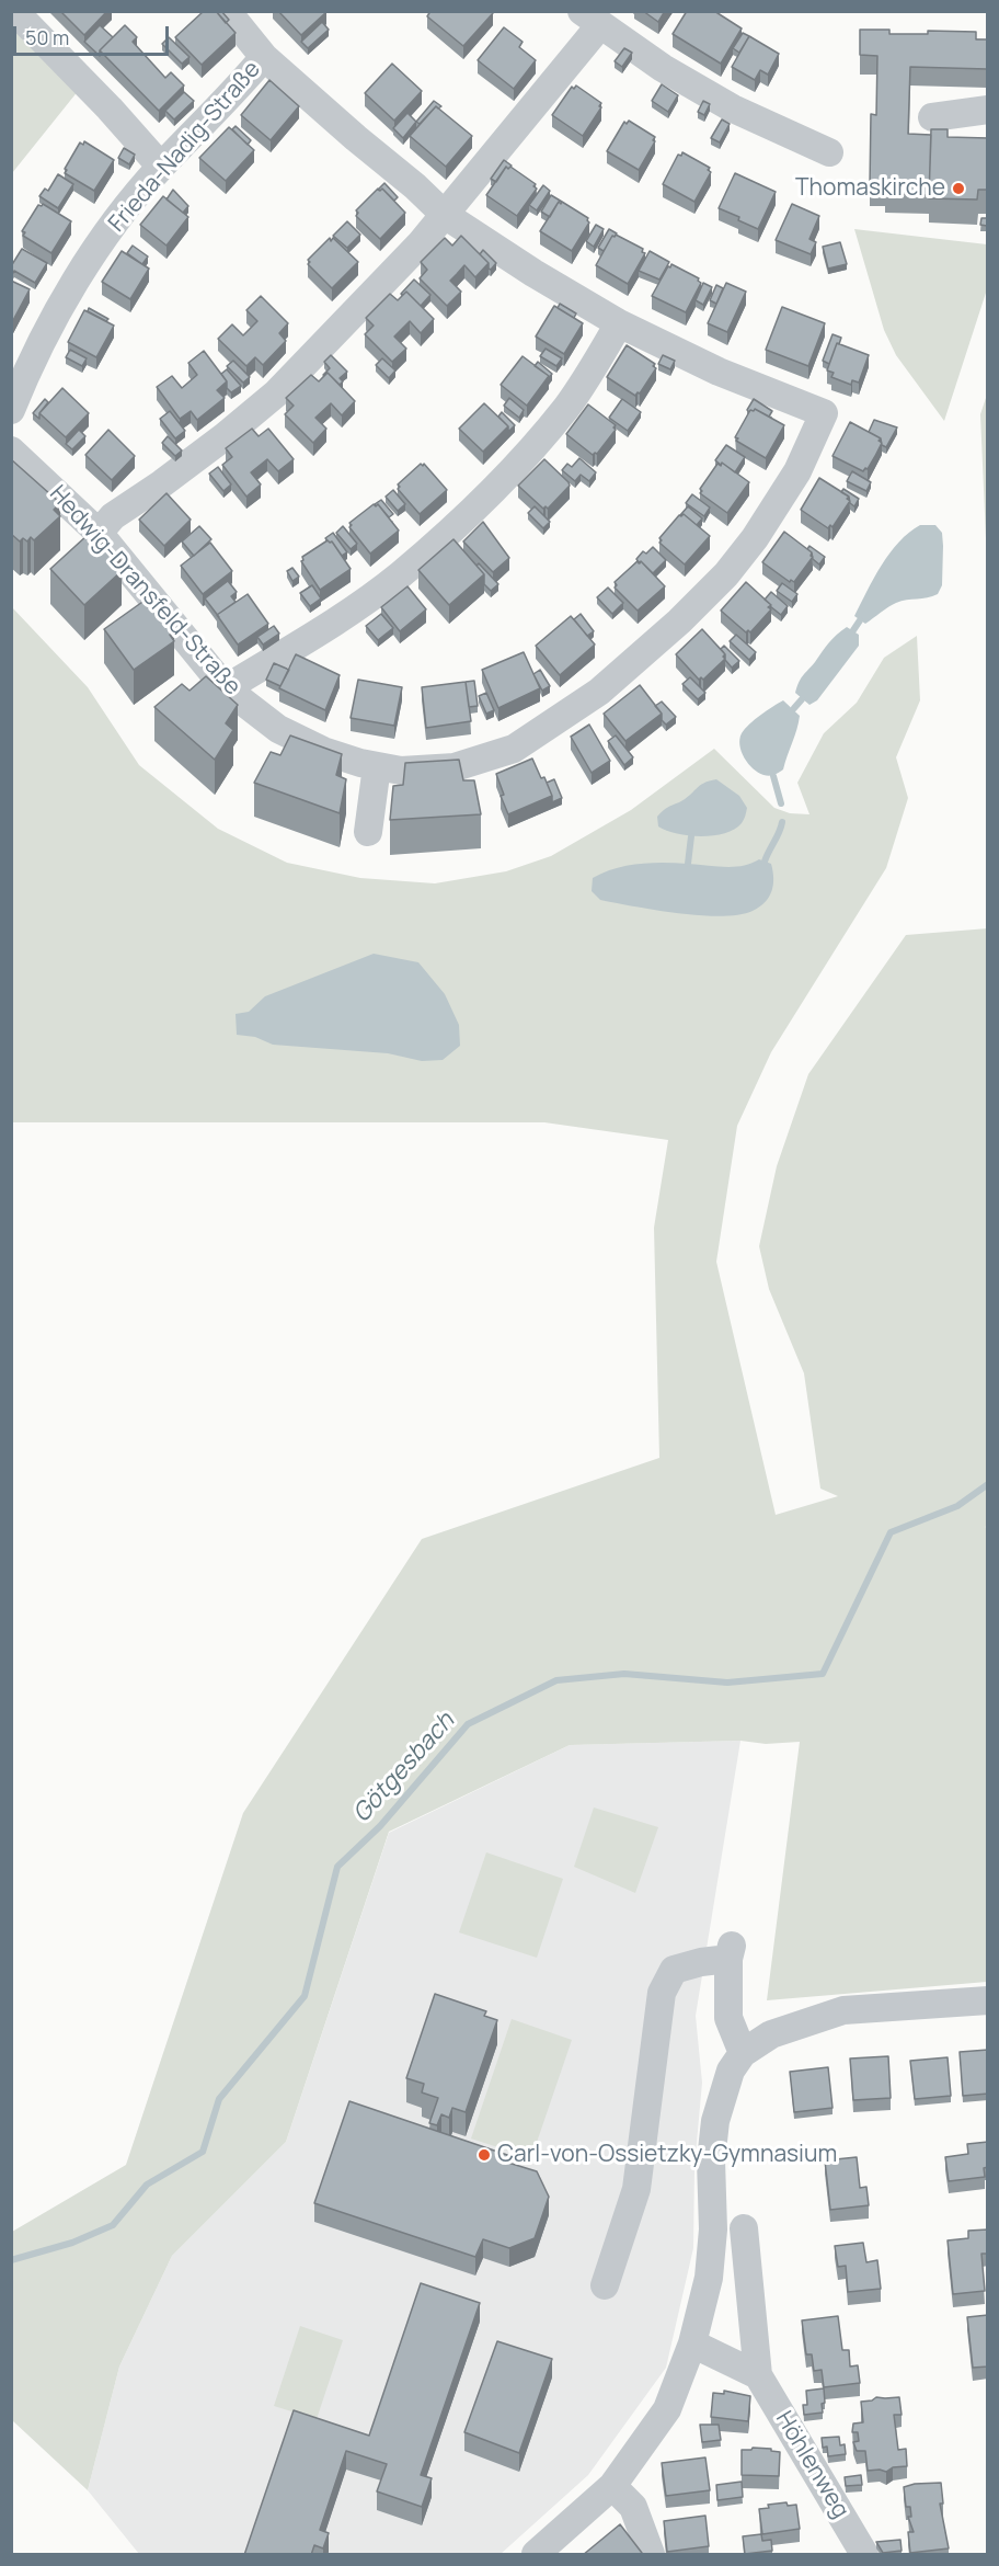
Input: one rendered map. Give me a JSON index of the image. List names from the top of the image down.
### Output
{
  "streets": {
    "street": ["Frieda-Nadig-Straße", "Hedwig-Dransfeld-Straße", "Höhlenweg"]
  },
  "water": ["Götgesbach"],
  "places": ["Thomaskirche", "Carl-von-Ossietzky-Gymnasium"],
  "scale_bar": "50 m"
}
